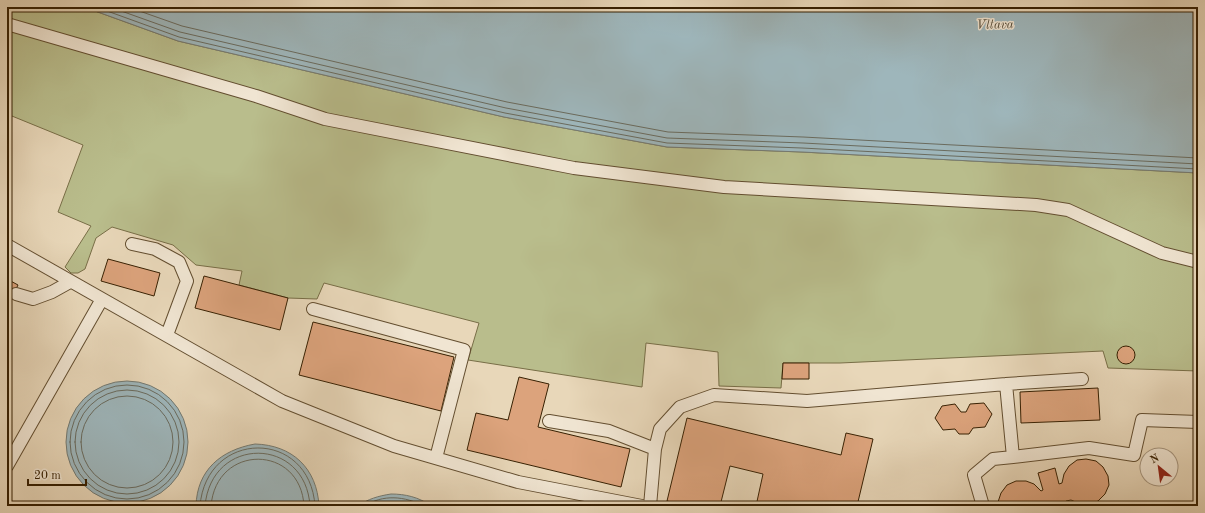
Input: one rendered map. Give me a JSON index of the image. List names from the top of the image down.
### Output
{
  "water": ["Vltava"],
  "scale_bar": "20 m",
  "north": "top left"
}
